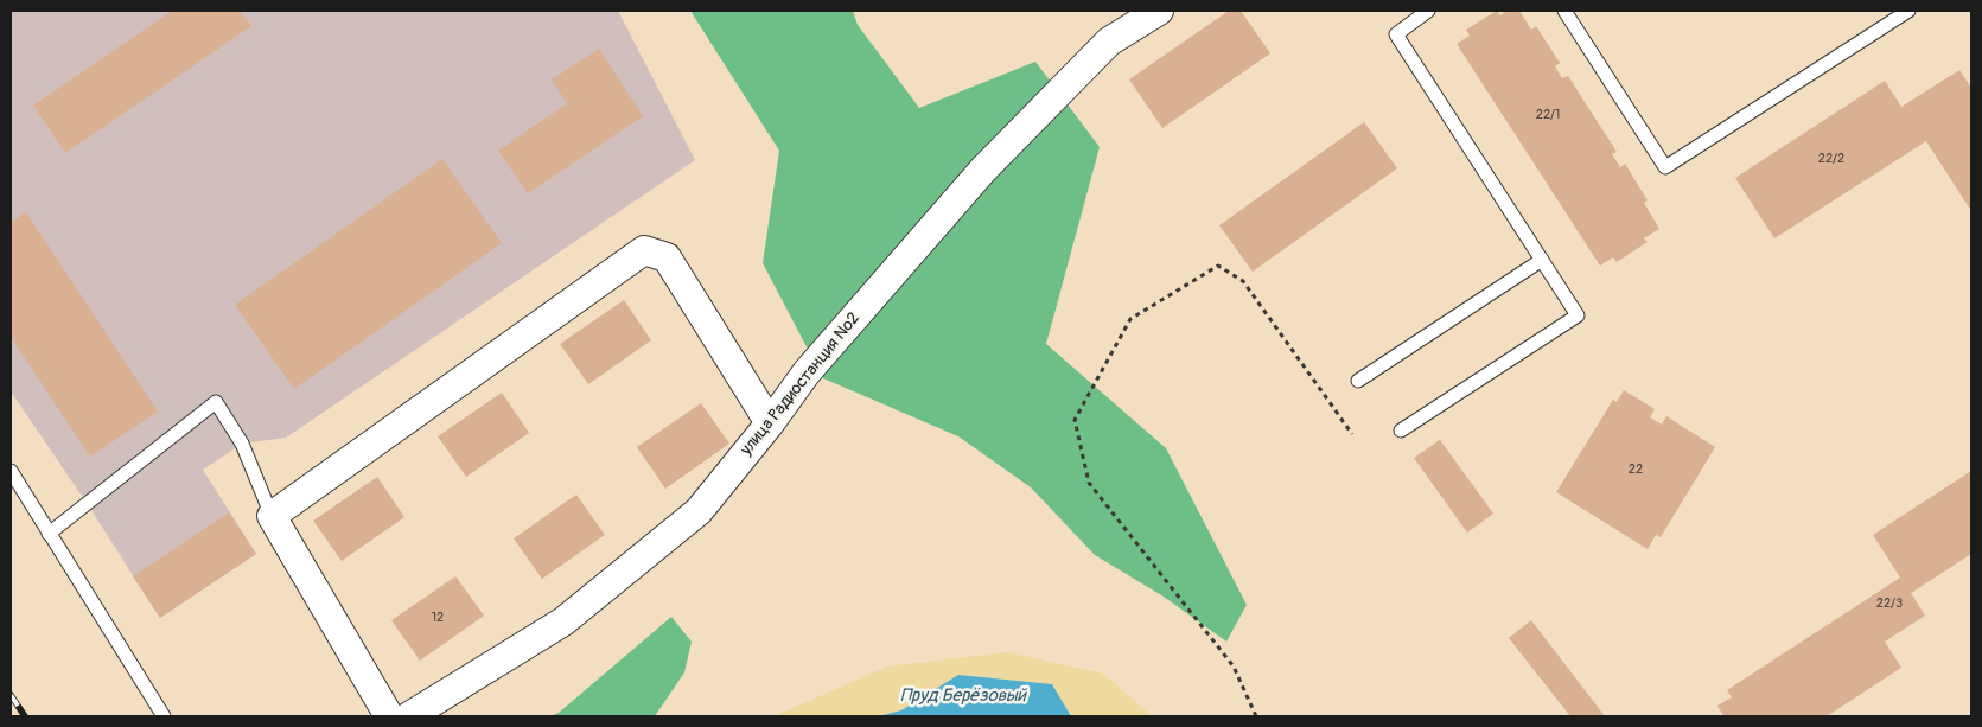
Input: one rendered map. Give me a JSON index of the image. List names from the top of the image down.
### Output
{
  "streets": {
    "street": ["улица Радиостанция №2"]
  },
  "water": ["Пруд Берёзовый"],
  "house_numbers": [
    "22/1",
    "22/2",
    "22",
    "22/3",
    "12"
  ]
}
